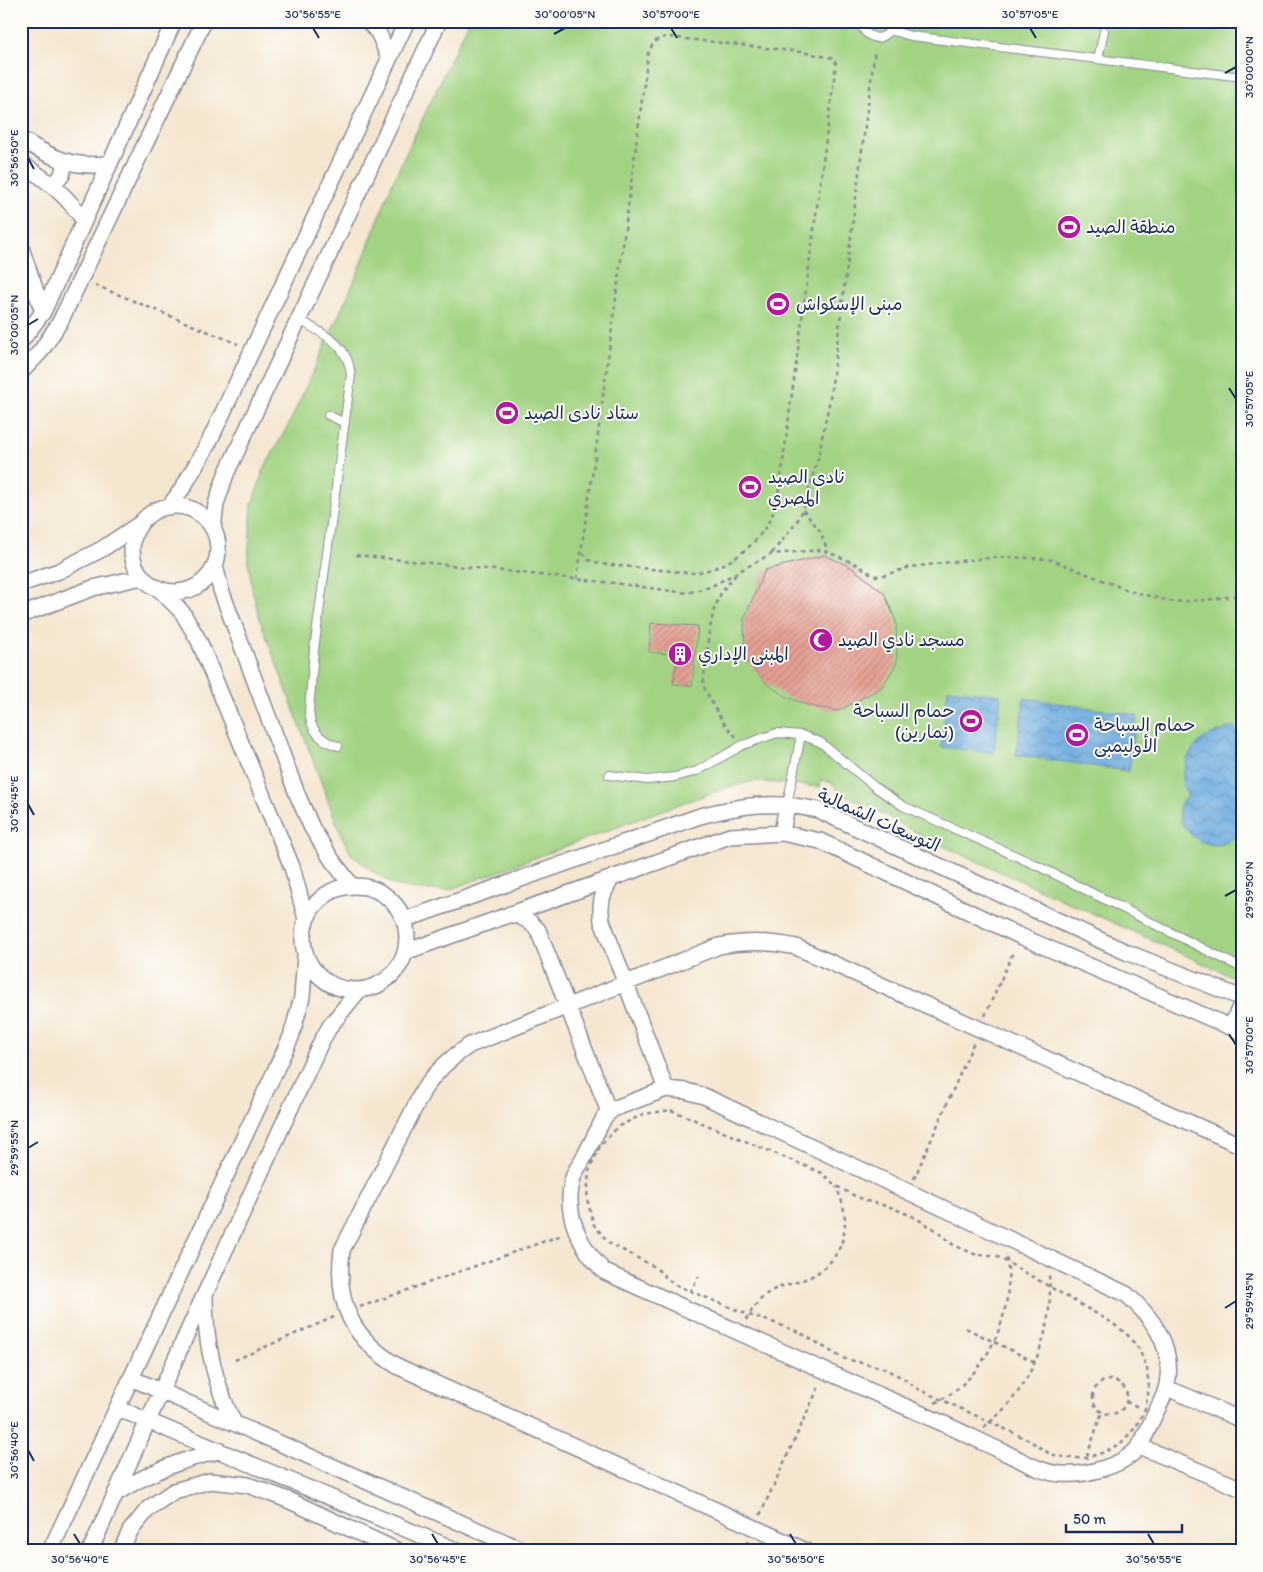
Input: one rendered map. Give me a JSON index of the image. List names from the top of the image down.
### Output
{
  "streets": {
    "street": ["التوسعات الشمالية"]
  },
  "places": {
    "sports": [
      "منطقة الصيد",
      "مبنى الإسكواش",
      "ستاد نادى الصيد",
      "نادى الصيد المصري",
      "حمام السباحة (تمارين)",
      "حمام السباحة الأوليمبى"
    ],
    "mosque": ["مسجد نادي الصيد"],
    "building": ["المبنى الإداري"]
  },
  "scale_bar": "50 m",
  "coordinates": [
    "30°56'55\"E",
    "30°00'05\"N",
    "30°57'00\"E",
    "30°57'05\"E",
    "30°00'00\"N",
    "30°56'50\"E",
    "30°56'45\"E",
    "29°59'50\"N",
    "29°59'55\"N",
    "29°59'45\"N",
    "30°56'40\"E"
  ]
}
